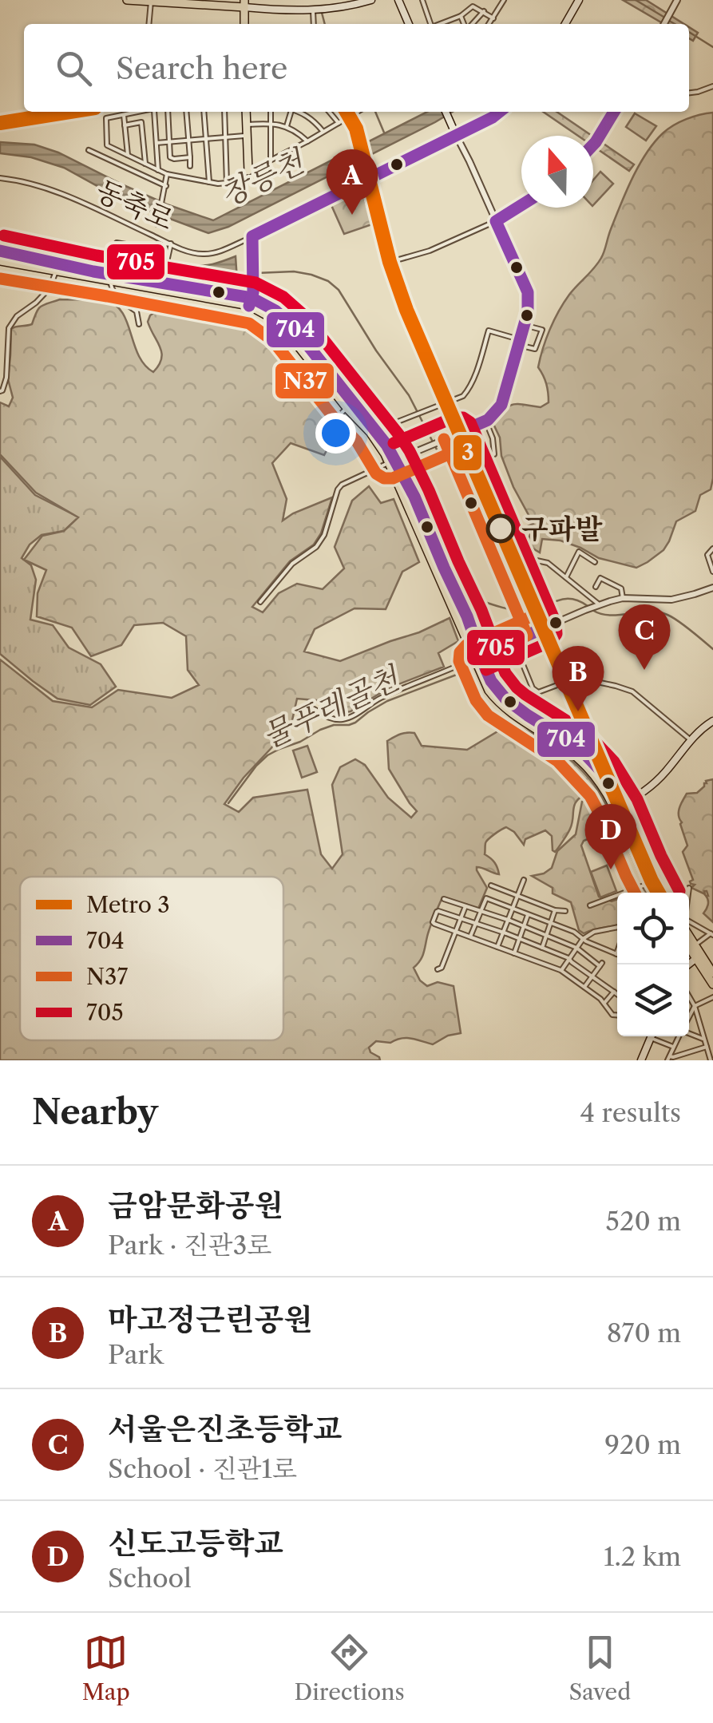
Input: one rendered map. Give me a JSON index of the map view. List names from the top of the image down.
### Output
{
  "streets": {
    "street": ["동축로"]
  },
  "water": ["창릉천", "물푸레골천"],
  "places": ["구파발"],
  "lines": [
    "metro line 3",
    "transit line 704",
    "transit line 705",
    "transit line N37"
  ],
  "legend": [
    "Metro 3",
    "704",
    "N37",
    "705"
  ],
  "north": "top",
  "page": {
    "search": "Search here",
    "pins": [
      "A",
      "C",
      "B",
      "D"
    ],
    "heading": ["Nearby", "4 results"],
    "list": [
      {
        "mark": "A",
        "name": "금암문화공원",
        "note": "Park · 진관3로",
        "value": "520 m"
      },
      {
        "mark": "B",
        "name": "마고정근린공원",
        "note": "Park",
        "value": "870 m"
      },
      {
        "mark": "C",
        "name": "서울은진초등학교",
        "note": "School · 진관1로",
        "value": "920 m"
      },
      {
        "mark": "D",
        "name": "신도고등학교",
        "note": "School",
        "value": "1.2 km"
      }
    ],
    "nav": ["Map", "Directions", "Saved"]
  }
}
